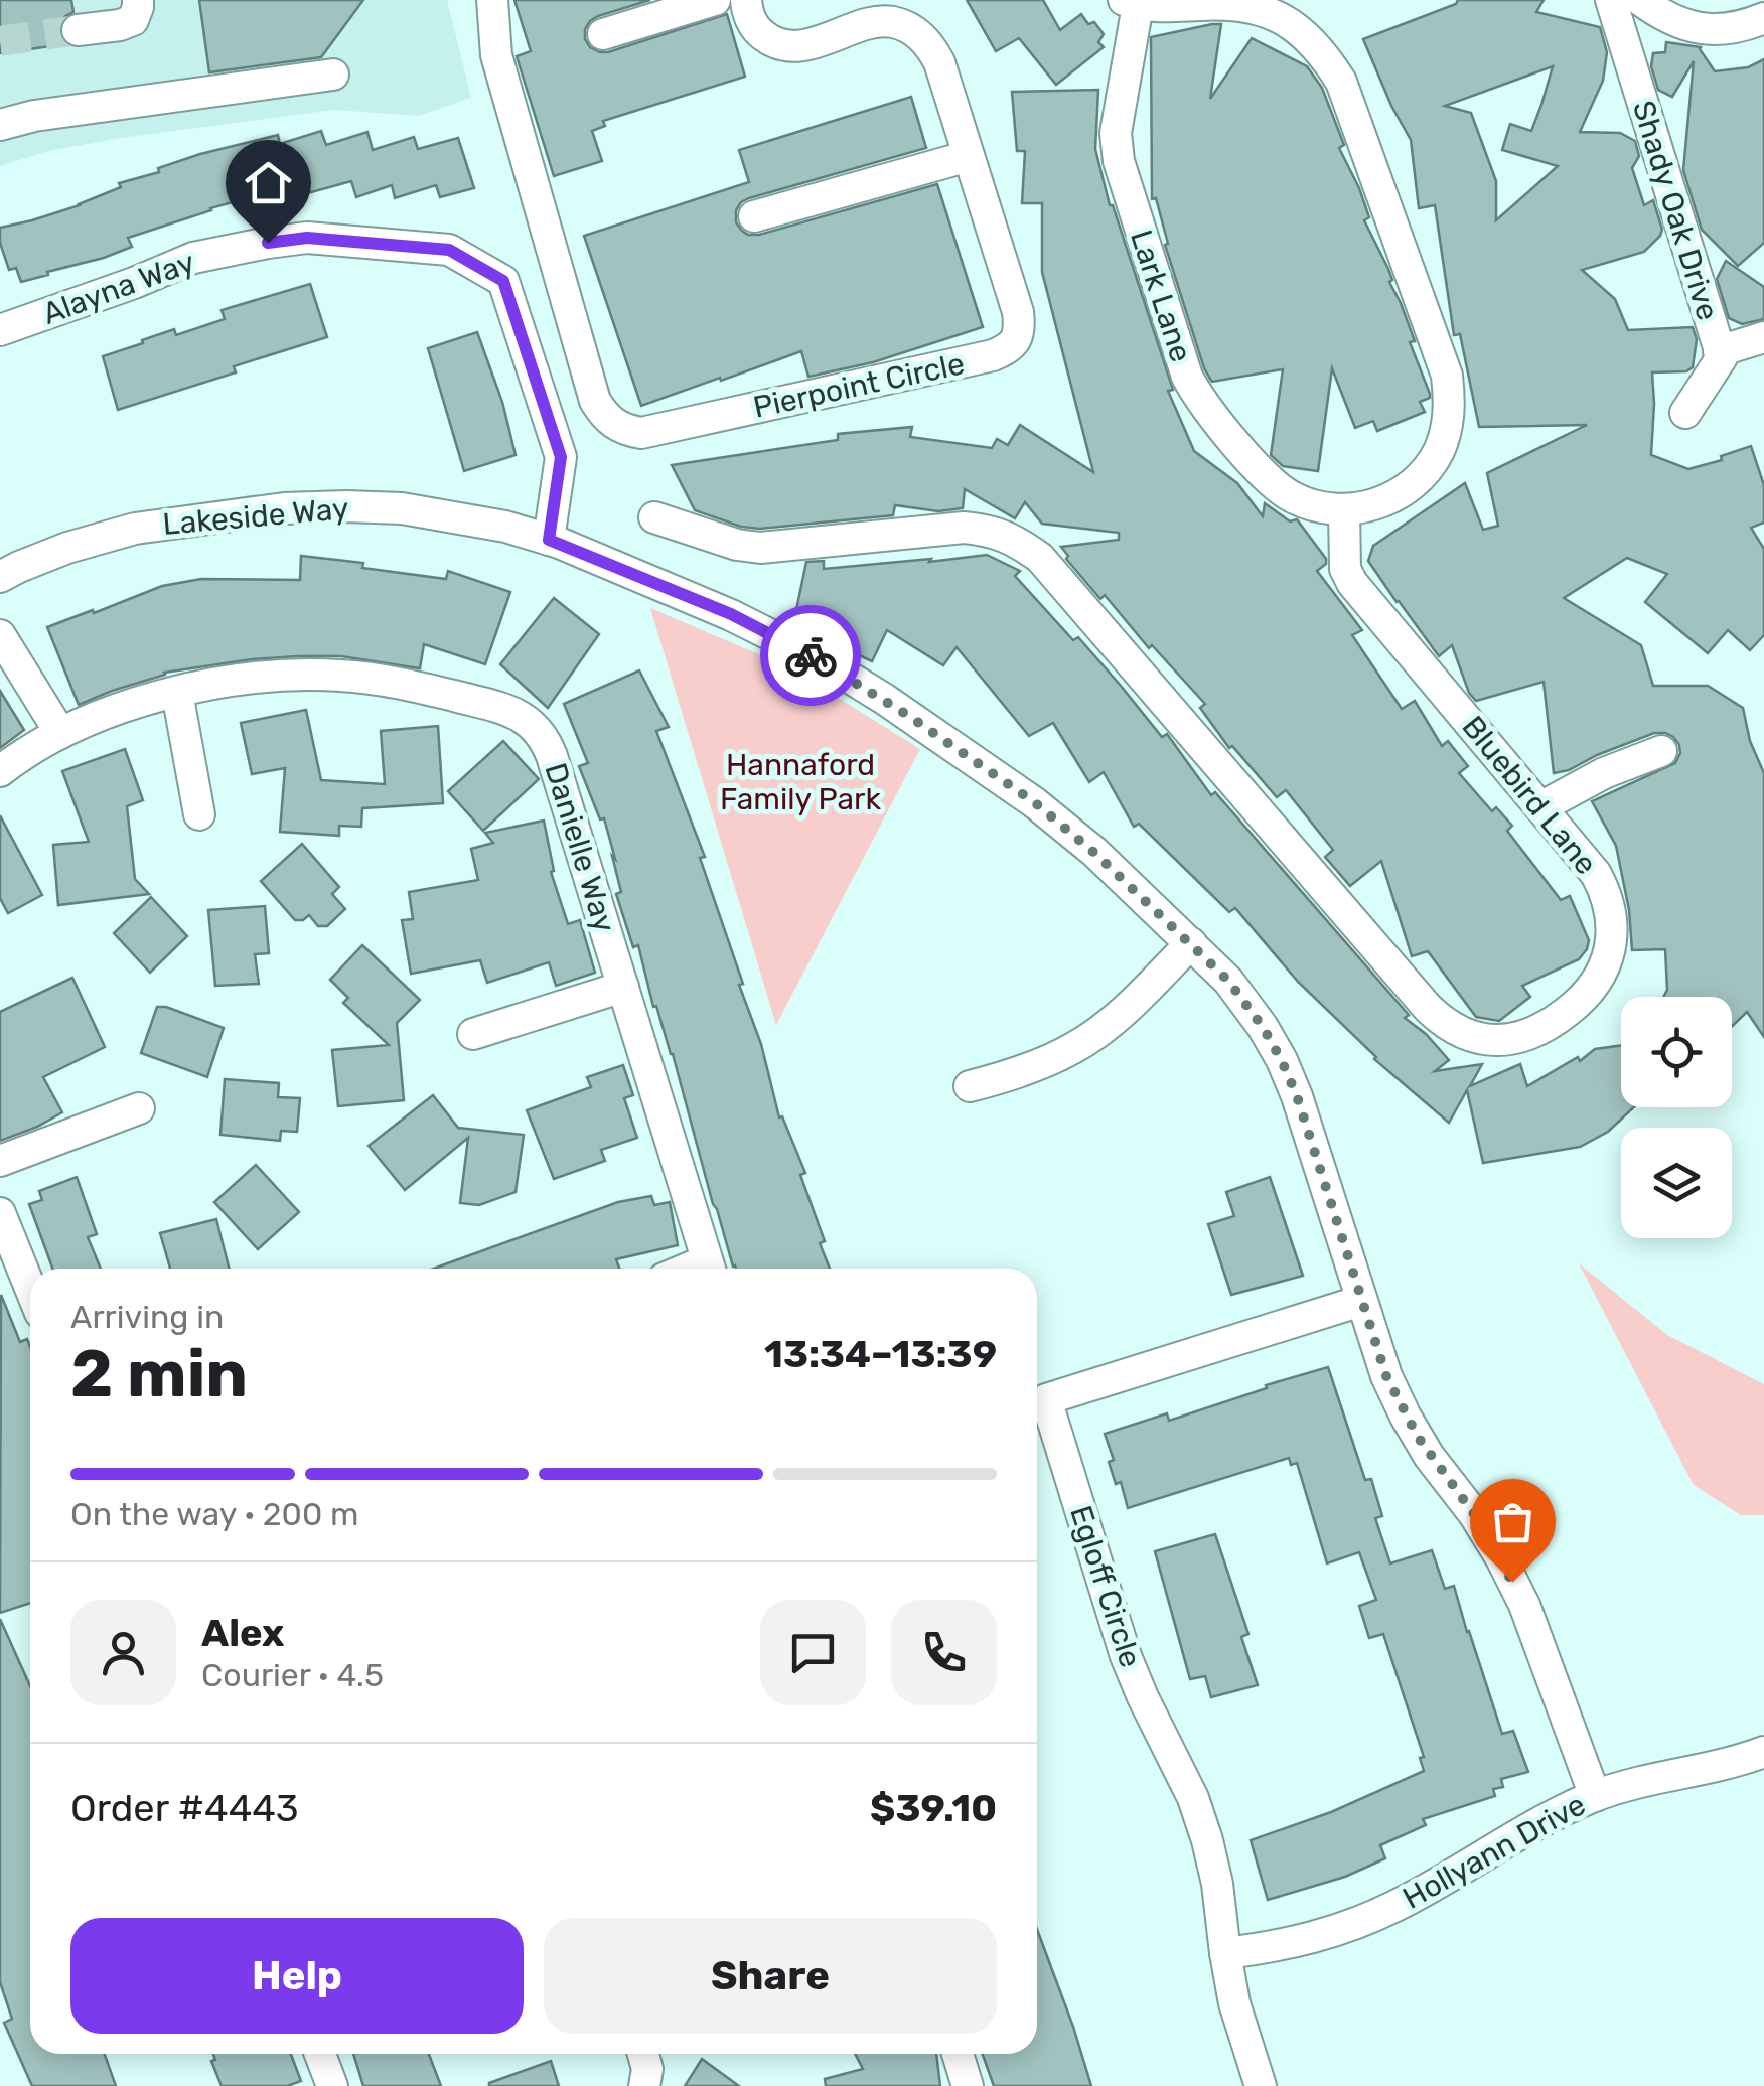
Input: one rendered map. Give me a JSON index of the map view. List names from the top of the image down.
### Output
{
  "streets": {
    "street": [
      "Shady Oak Drive",
      "Alayna Way",
      "Lark Lane",
      "Pierpoint Circle",
      "Lakeside Way",
      "Bluebird Lane",
      "Danielle Way",
      "Egloff Circle",
      "Hollyann Drive"
    ]
  },
  "crossings": [
    ["Alayna Way", "Lakeside Way"],
    ["Lark Lane", "Bluebird Lane"],
    ["Lakeside Way", "Egloff Circle"],
    ["Lakeside Way", "Hollyann Drive"],
    ["Egloff Circle", "Hollyann Drive"]
  ],
  "parks": ["Hannaford Family Park"],
  "page": {
    "heading": ["2 min", "Arriving in", "13:34–13:39"],
    "panel": [
      "Alex",
      "Courier · 4.5",
      "Order #4443",
      "$39.10"
    ],
    "bar": "On the way · 200 m",
    "buttons": ["Help", "Share"]
  }
}
